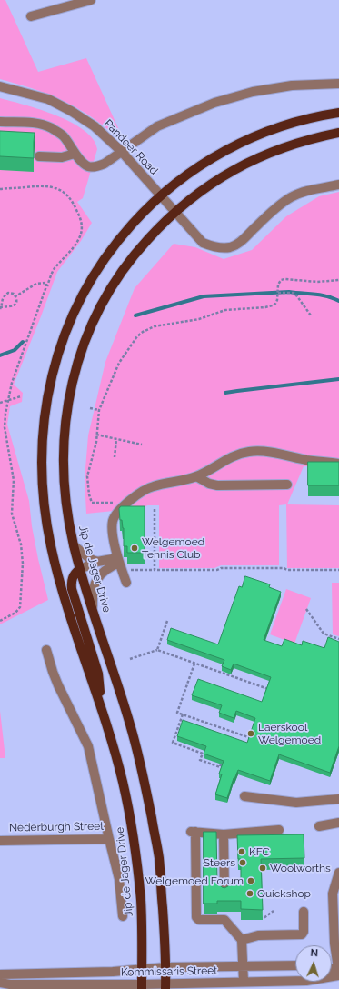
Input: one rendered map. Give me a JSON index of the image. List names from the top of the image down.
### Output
{
  "streets": {
    "main road": ["Jip de Jager Drive"],
    "street": ["Pandoer Road", "Nederburgh Street", "Kommissaris Street"]
  },
  "crossings": [
    ["Pandoer Road", "Jip de Jager Drive"],
    ["Jip de Jager Drive", "Kommissaris Street"]
  ],
  "places": [
    "Welgemoed Tennis Club",
    "Laerskool Welgemoed",
    "KFC",
    "Steers",
    "Woolworths",
    "Welgemoed Forum",
    "Quickshop"
  ],
  "north": "top"
}
